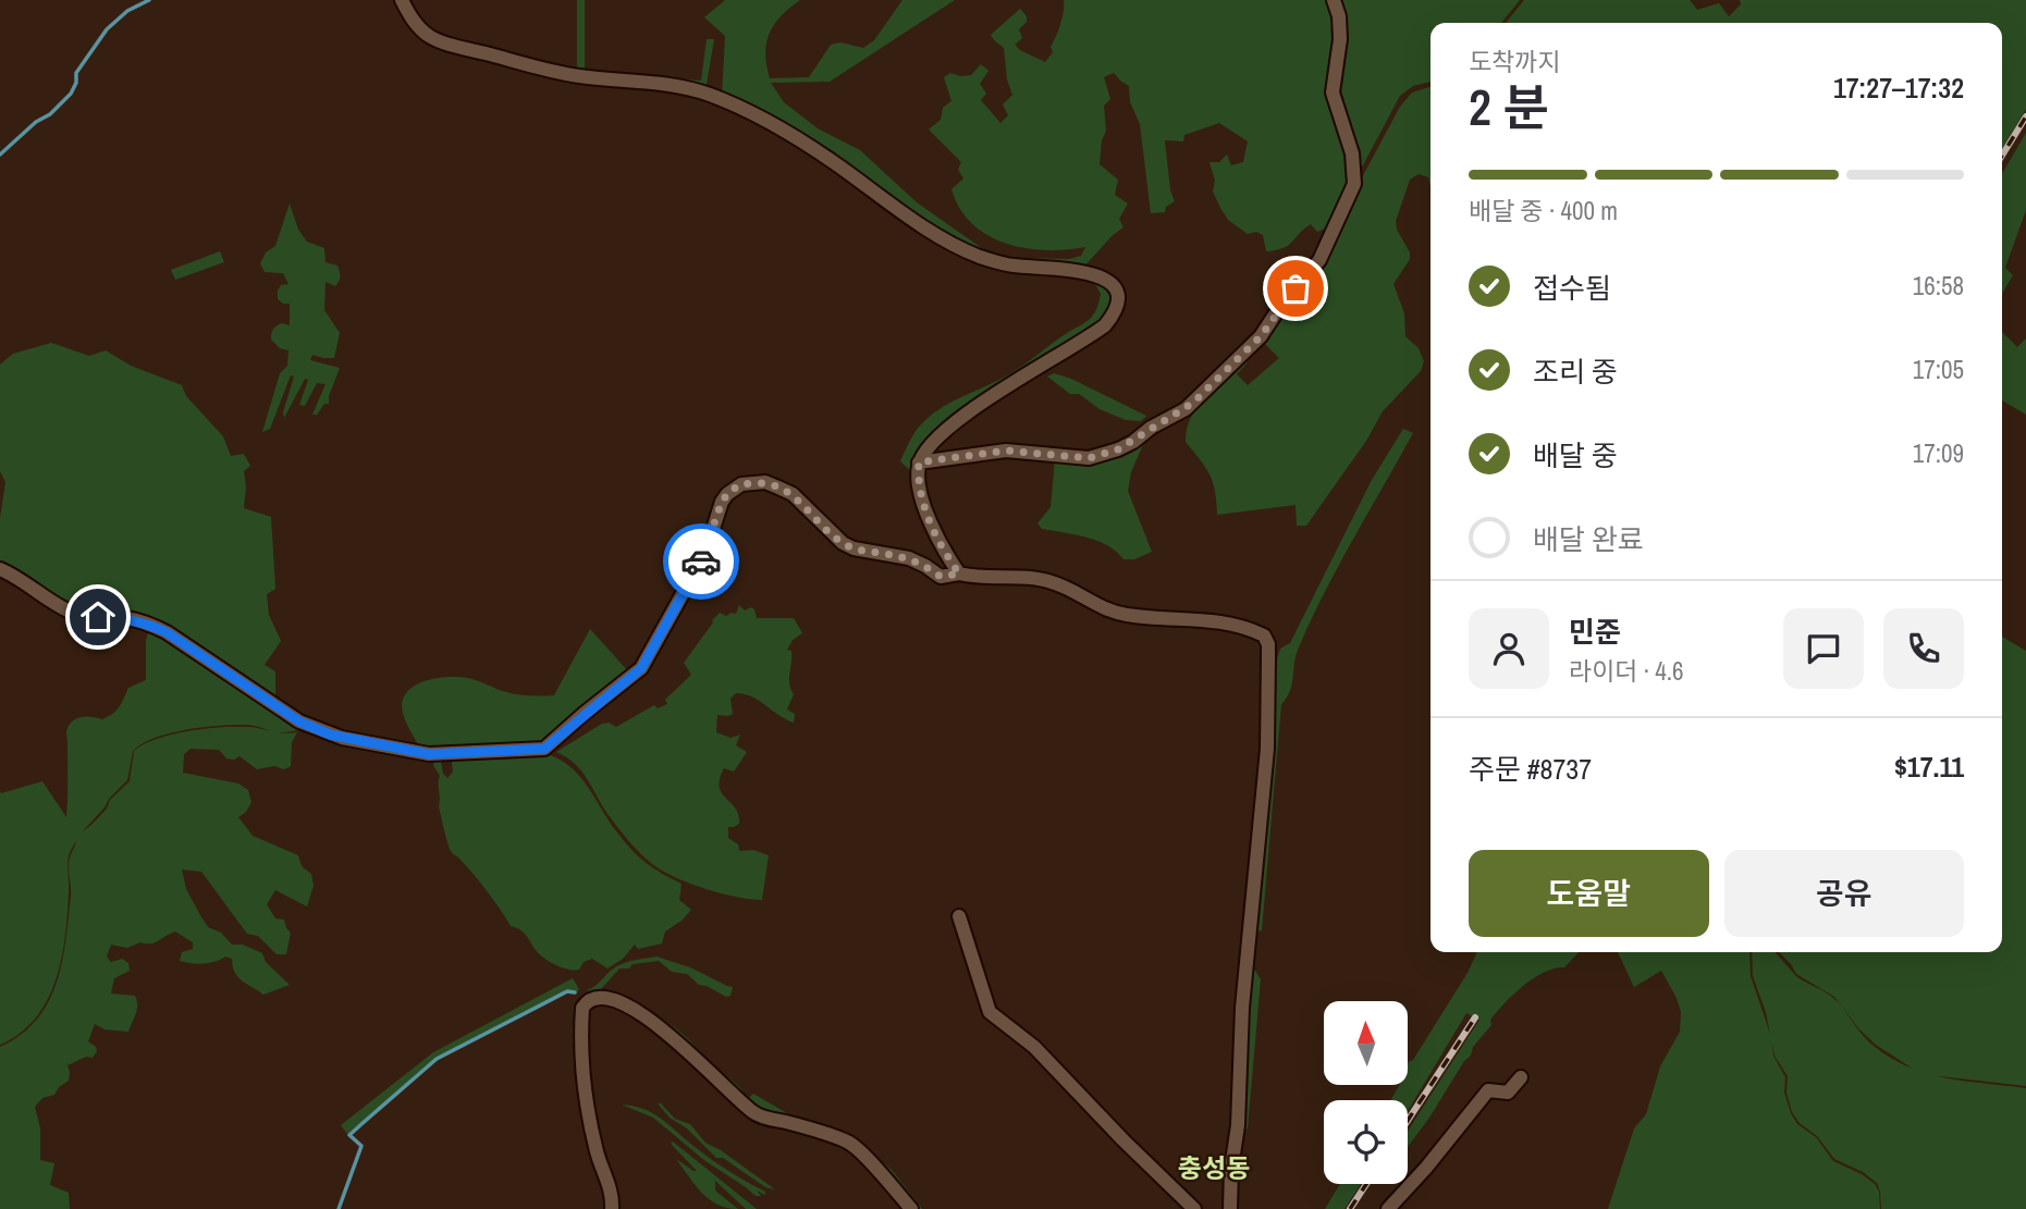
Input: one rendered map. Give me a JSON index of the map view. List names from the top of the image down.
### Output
{
  "districts": ["충성동"],
  "north": "top",
  "page": {
    "heading": ["2 분", "도착까지", "17:27–17:32"],
    "panel": [
      "민준",
      "라이더 · 4.6",
      "주문 #8737",
      "$17.11"
    ],
    "bar": "배달 중 · 400 m",
    "list": [
      ["접수됨", "16:58"],
      ["조리 중", "17:05"],
      ["배달 중", "17:09"],
      "배달 완료"
    ],
    "buttons": ["도움말", "공유"]
  }
}
